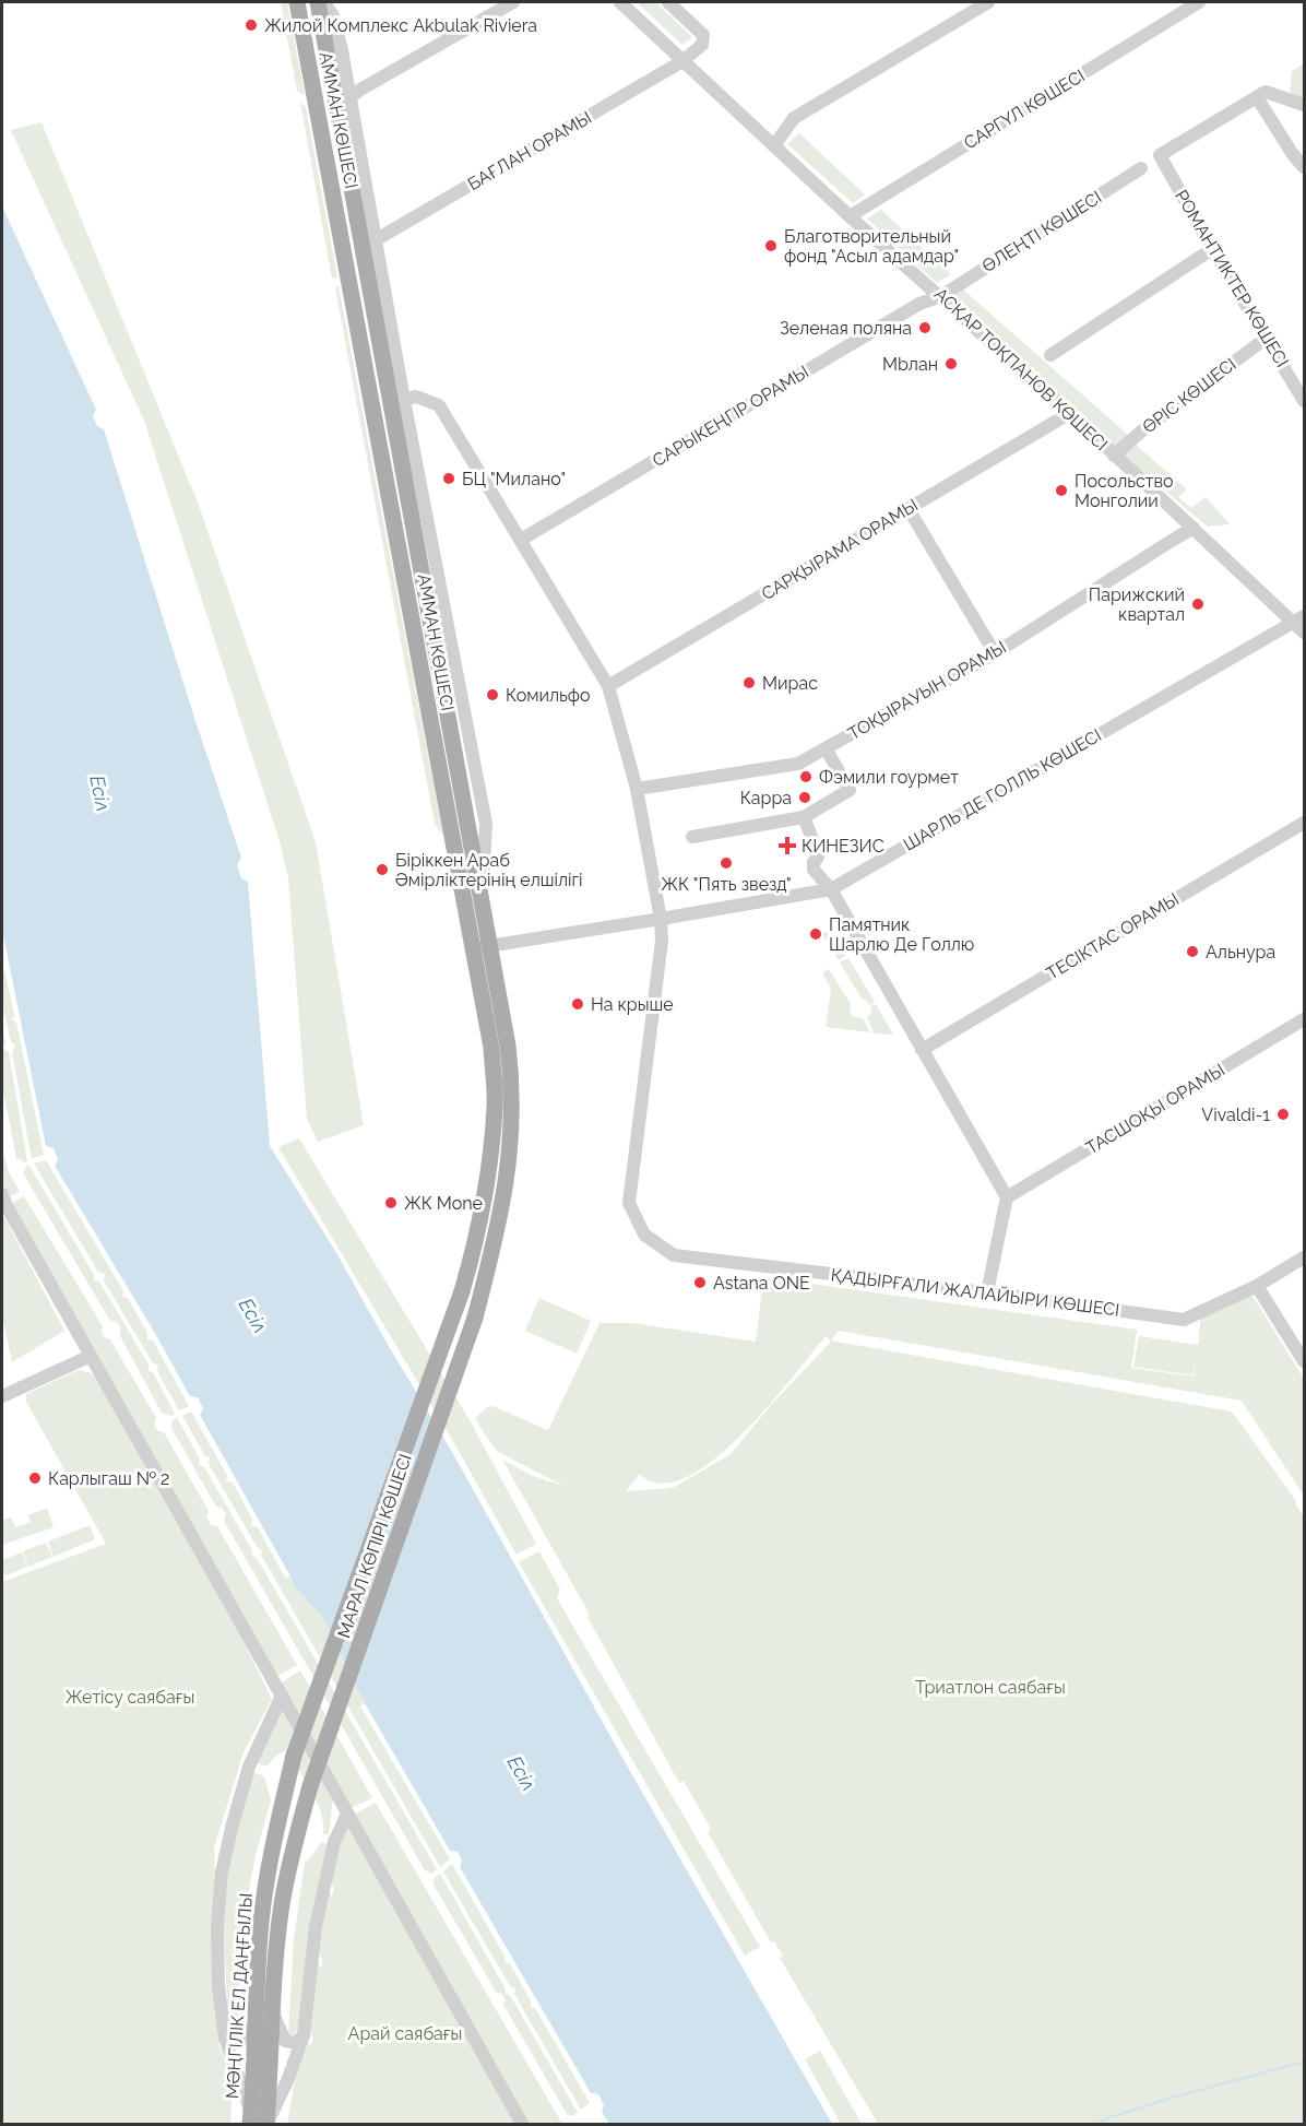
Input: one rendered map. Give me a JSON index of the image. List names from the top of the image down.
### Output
{
  "streets": {
    "main road": ["АММАН КӨШЕСІ", "МАРАЛ КӨПІРІ КӨШЕСІ", "МӘҢГІЛІК ЕЛ ДАҢҒЫЛЫ"],
    "street": [
      "САРГҮЛ КӨШЕСІ",
      "БАҒЛАН ОРАМЫ",
      "ӨЛЕҢТІ КӨШЕСІ",
      "РОМАНТИКТЕР КӨШЕСІ",
      "АСҚАР ТОҚПАНОВ КӨШЕСІ",
      "ӨРІС КӨШЕСІ",
      "САРЫКЕҢГІР ОРАМЫ",
      "САРҚЫРАМА ОРАМЫ",
      "ТОҚЫРАУЫН ОРАМЫ",
      "ШАРЛЬ ДЕ ГОЛЛЬ КӨШЕСІ",
      "ТЕСІКТАС ОРАМЫ",
      "ТАСШОҚЫ ОРАМЫ",
      "ҚАДЫРҒАЛИ ЖАЛАЙЫРИ КӨШЕСІ"
    ]
  },
  "crossings": [
    ["САРГҮЛ КӨШЕСІ", "АСҚАР ТОҚПАНОВ КӨШЕСІ"],
    ["АММАН КӨШЕСІ", "БАҒЛАН ОРАМЫ"],
    ["АММАН КӨШЕСІ", "ШАРЛЬ ДЕ ГОЛЛЬ КӨШЕСІ"],
    ["АММАН КӨШЕСІ", "ҚАДЫРҒАЛИ ЖАЛАЙЫРИ КӨШЕСІ"],
    ["АММАН КӨШЕСІ", "МАРАЛ КӨПІРІ КӨШЕСІ"],
    ["БАҒЛАН ОРАМЫ", "АСҚАР ТОҚПАНОВ КӨШЕСІ"],
    ["ӨЛЕҢТІ КӨШЕСІ", "АСҚАР ТОҚПАНОВ КӨШЕСІ"],
    ["ӨЛЕҢТІ КӨШЕСІ", "САРЫКЕҢГІР ОРАМЫ"],
    ["РОМАНТИКТЕР КӨШЕСІ", "ӨРІС КӨШЕСІ"],
    ["АСҚАР ТОҚПАНОВ КӨШЕСІ", "ӨРІС КӨШЕСІ"],
    ["АСҚАР ТОҚПАНОВ КӨШЕСІ", "САРЫКЕҢГІР ОРАМЫ"],
    ["АСҚАР ТОҚПАНОВ КӨШЕСІ", "САРҚЫРАМА ОРАМЫ"],
    ["АСҚАР ТОҚПАНОВ КӨШЕСІ", "ТОҚЫРАУЫН ОРАМЫ"],
    ["АСҚАР ТОҚПАНОВ КӨШЕСІ", "ШАРЛЬ ДЕ ГОЛЛЬ КӨШЕСІ"],
    ["САРЫКЕҢГІР ОРАМЫ", "ҚАДЫРҒАЛИ ЖАЛАЙЫРИ КӨШЕСІ"],
    ["САРҚЫРАМА ОРАМЫ", "ҚАДЫРҒАЛИ ЖАЛАЙЫРИ КӨШЕСІ"],
    ["ТОҚЫРАУЫН ОРАМЫ", "ҚАДЫРҒАЛИ ЖАЛАЙЫРИ КӨШЕСІ"],
    ["ШАРЛЬ ДЕ ГОЛЛЬ КӨШЕСІ", "ҚАДЫРҒАЛИ ЖАЛАЙЫРИ КӨШЕСІ"],
    ["МАРАЛ КӨПІРІ КӨШЕСІ", "МӘҢГІЛІК ЕЛ ДАҢҒЫЛЫ"]
  ],
  "water": ["Есіл"],
  "parks": ["Триатлон саябағы", "Жетісу саябағы", "Арай саябағы"],
  "places": {
    "other": [
      "Жилой Комплекс Akbulak Riviera",
      "Благотворительный фонд \"Асыл адамдар\"",
      "Зеленая поляна",
      "Мbлан",
      "БЦ \"Милано\"",
      "Посольство Монголии",
      "Парижский квартал",
      "Мирас",
      "Комильфо",
      "Фэмили гоурмет",
      "Карра",
      "ЖК \"Пять звезд\"",
      "Біріккен Араб Әмірліктерінің елшілігі",
      "Памятник Шарлю Де Голлю",
      "Альнура",
      "На крыше",
      "Vivaldi-1",
      "ЖК Mone",
      "Astana ONE",
      "Карлыгаш № 2"
    ],
    "health": ["КИНЕЗИС"]
  }
}
